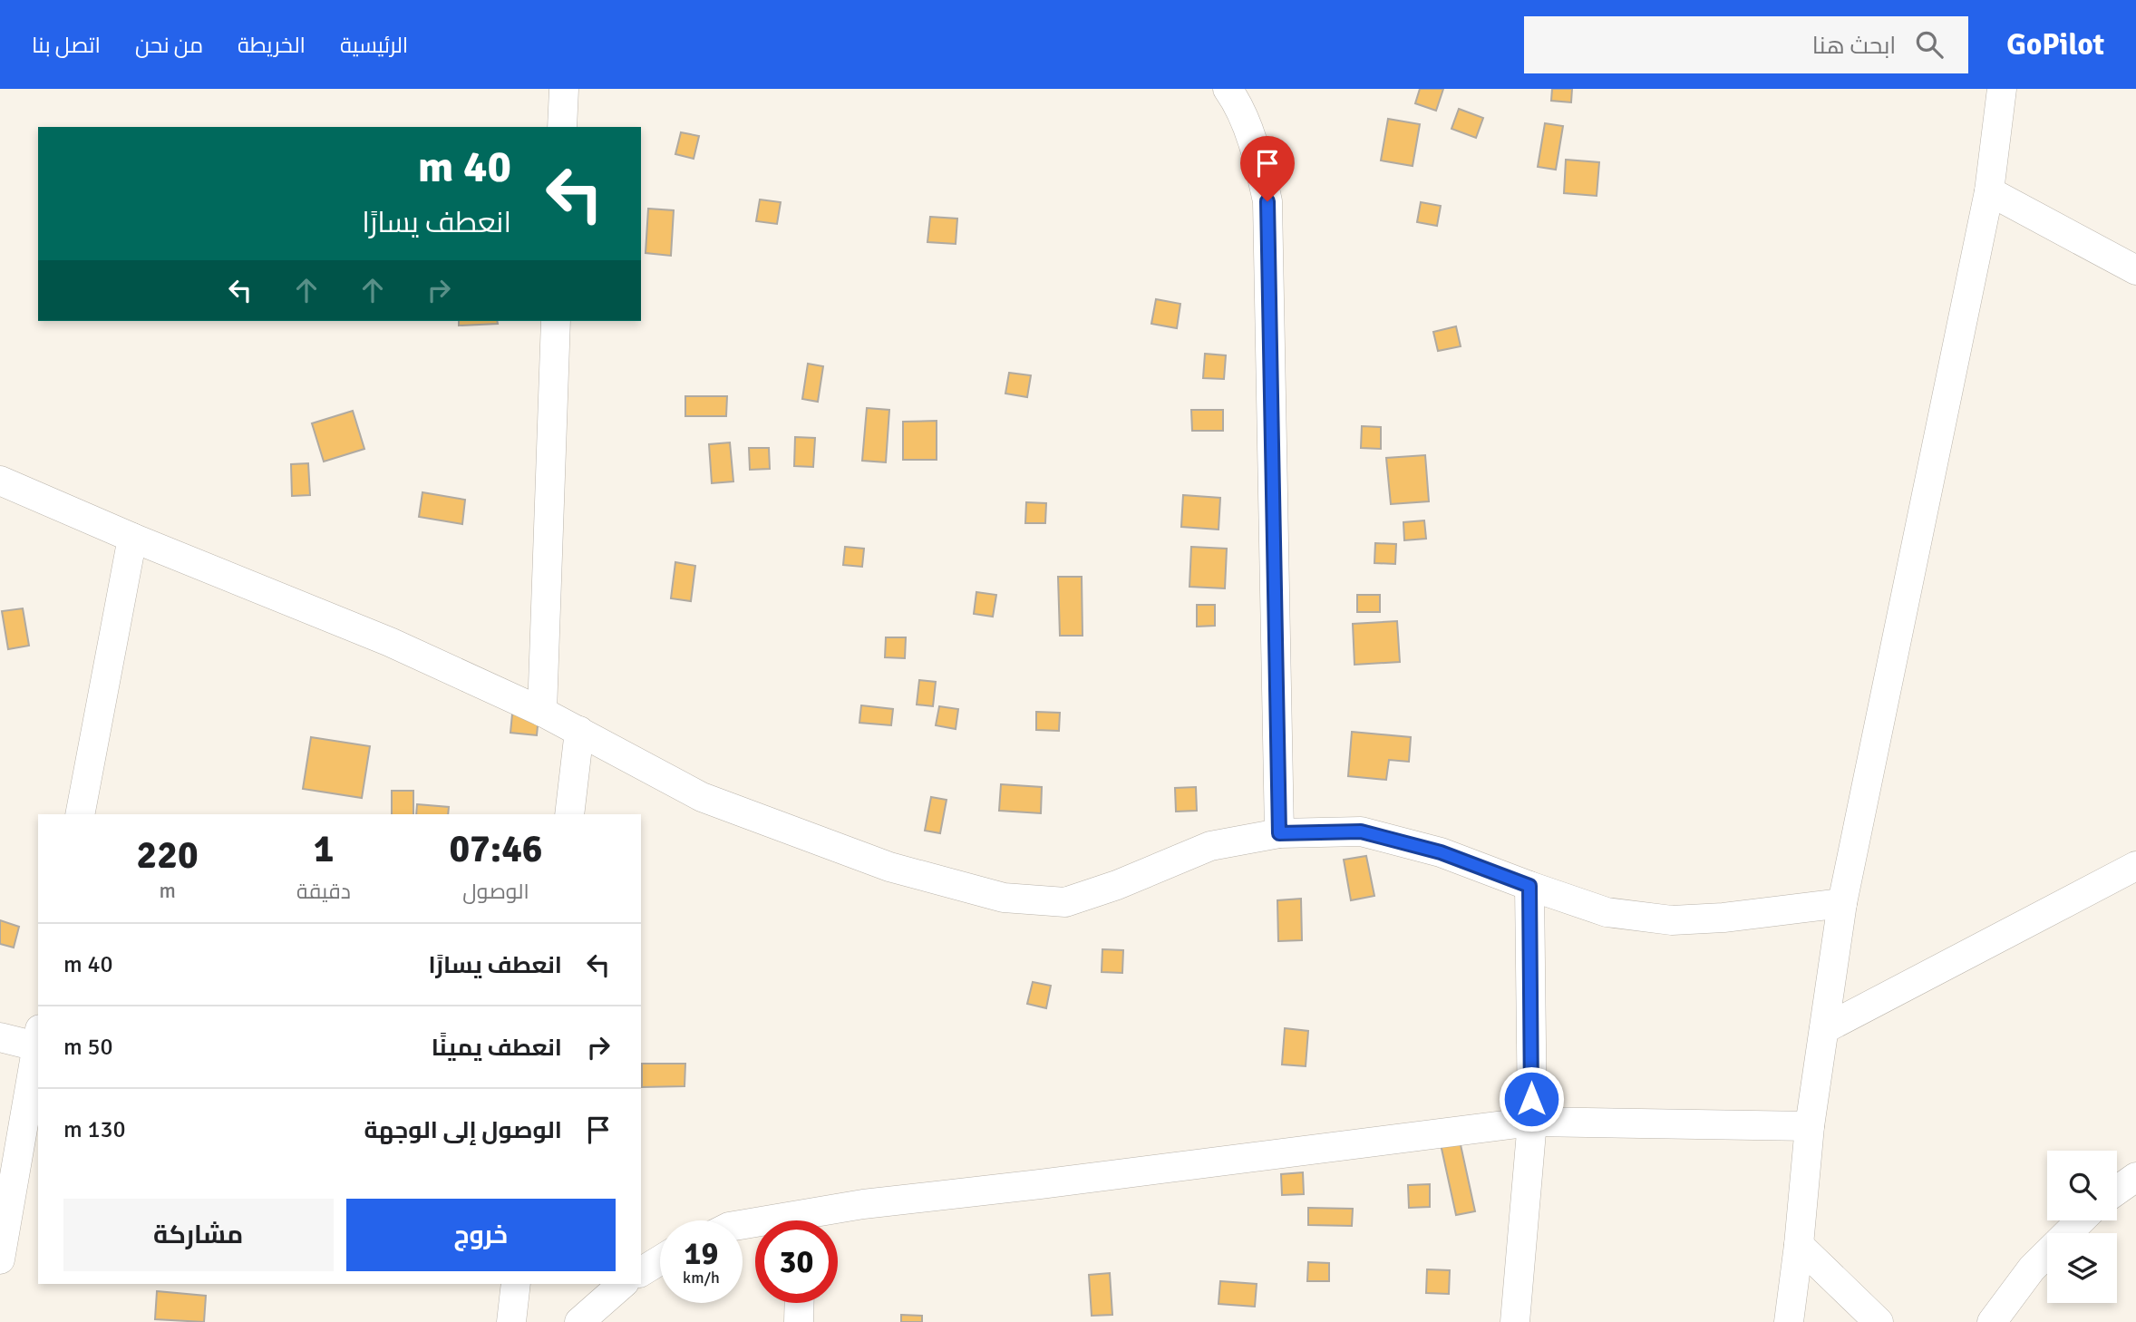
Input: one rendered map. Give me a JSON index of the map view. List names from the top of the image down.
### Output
{
  "page": {
    "header": "GoPilot",
    "search": "ابحث هنا",
    "nav": [
      "الرئيسية",
      "الخريطة",
      "من نحن",
      "اتصل بنا"
    ],
    "turn": ["40 m", "انعطف يسارًا"],
    "eta": [
      "07:46",
      "الوصول",
      "1",
      "دقيقة",
      "220",
      "m"
    ],
    "list": [
      {
        "name": "انعطف يسارًا",
        "value": "40 m"
      },
      {
        "name": "انعطف يمينًا",
        "value": "50 m"
      },
      {
        "name": "الوصول إلى الوجهة",
        "value": "130 m"
      }
    ],
    "buttons": ["خروج", "مشاركة"],
    "speed": "19 km/h",
    "limit": "30"
  }
}
